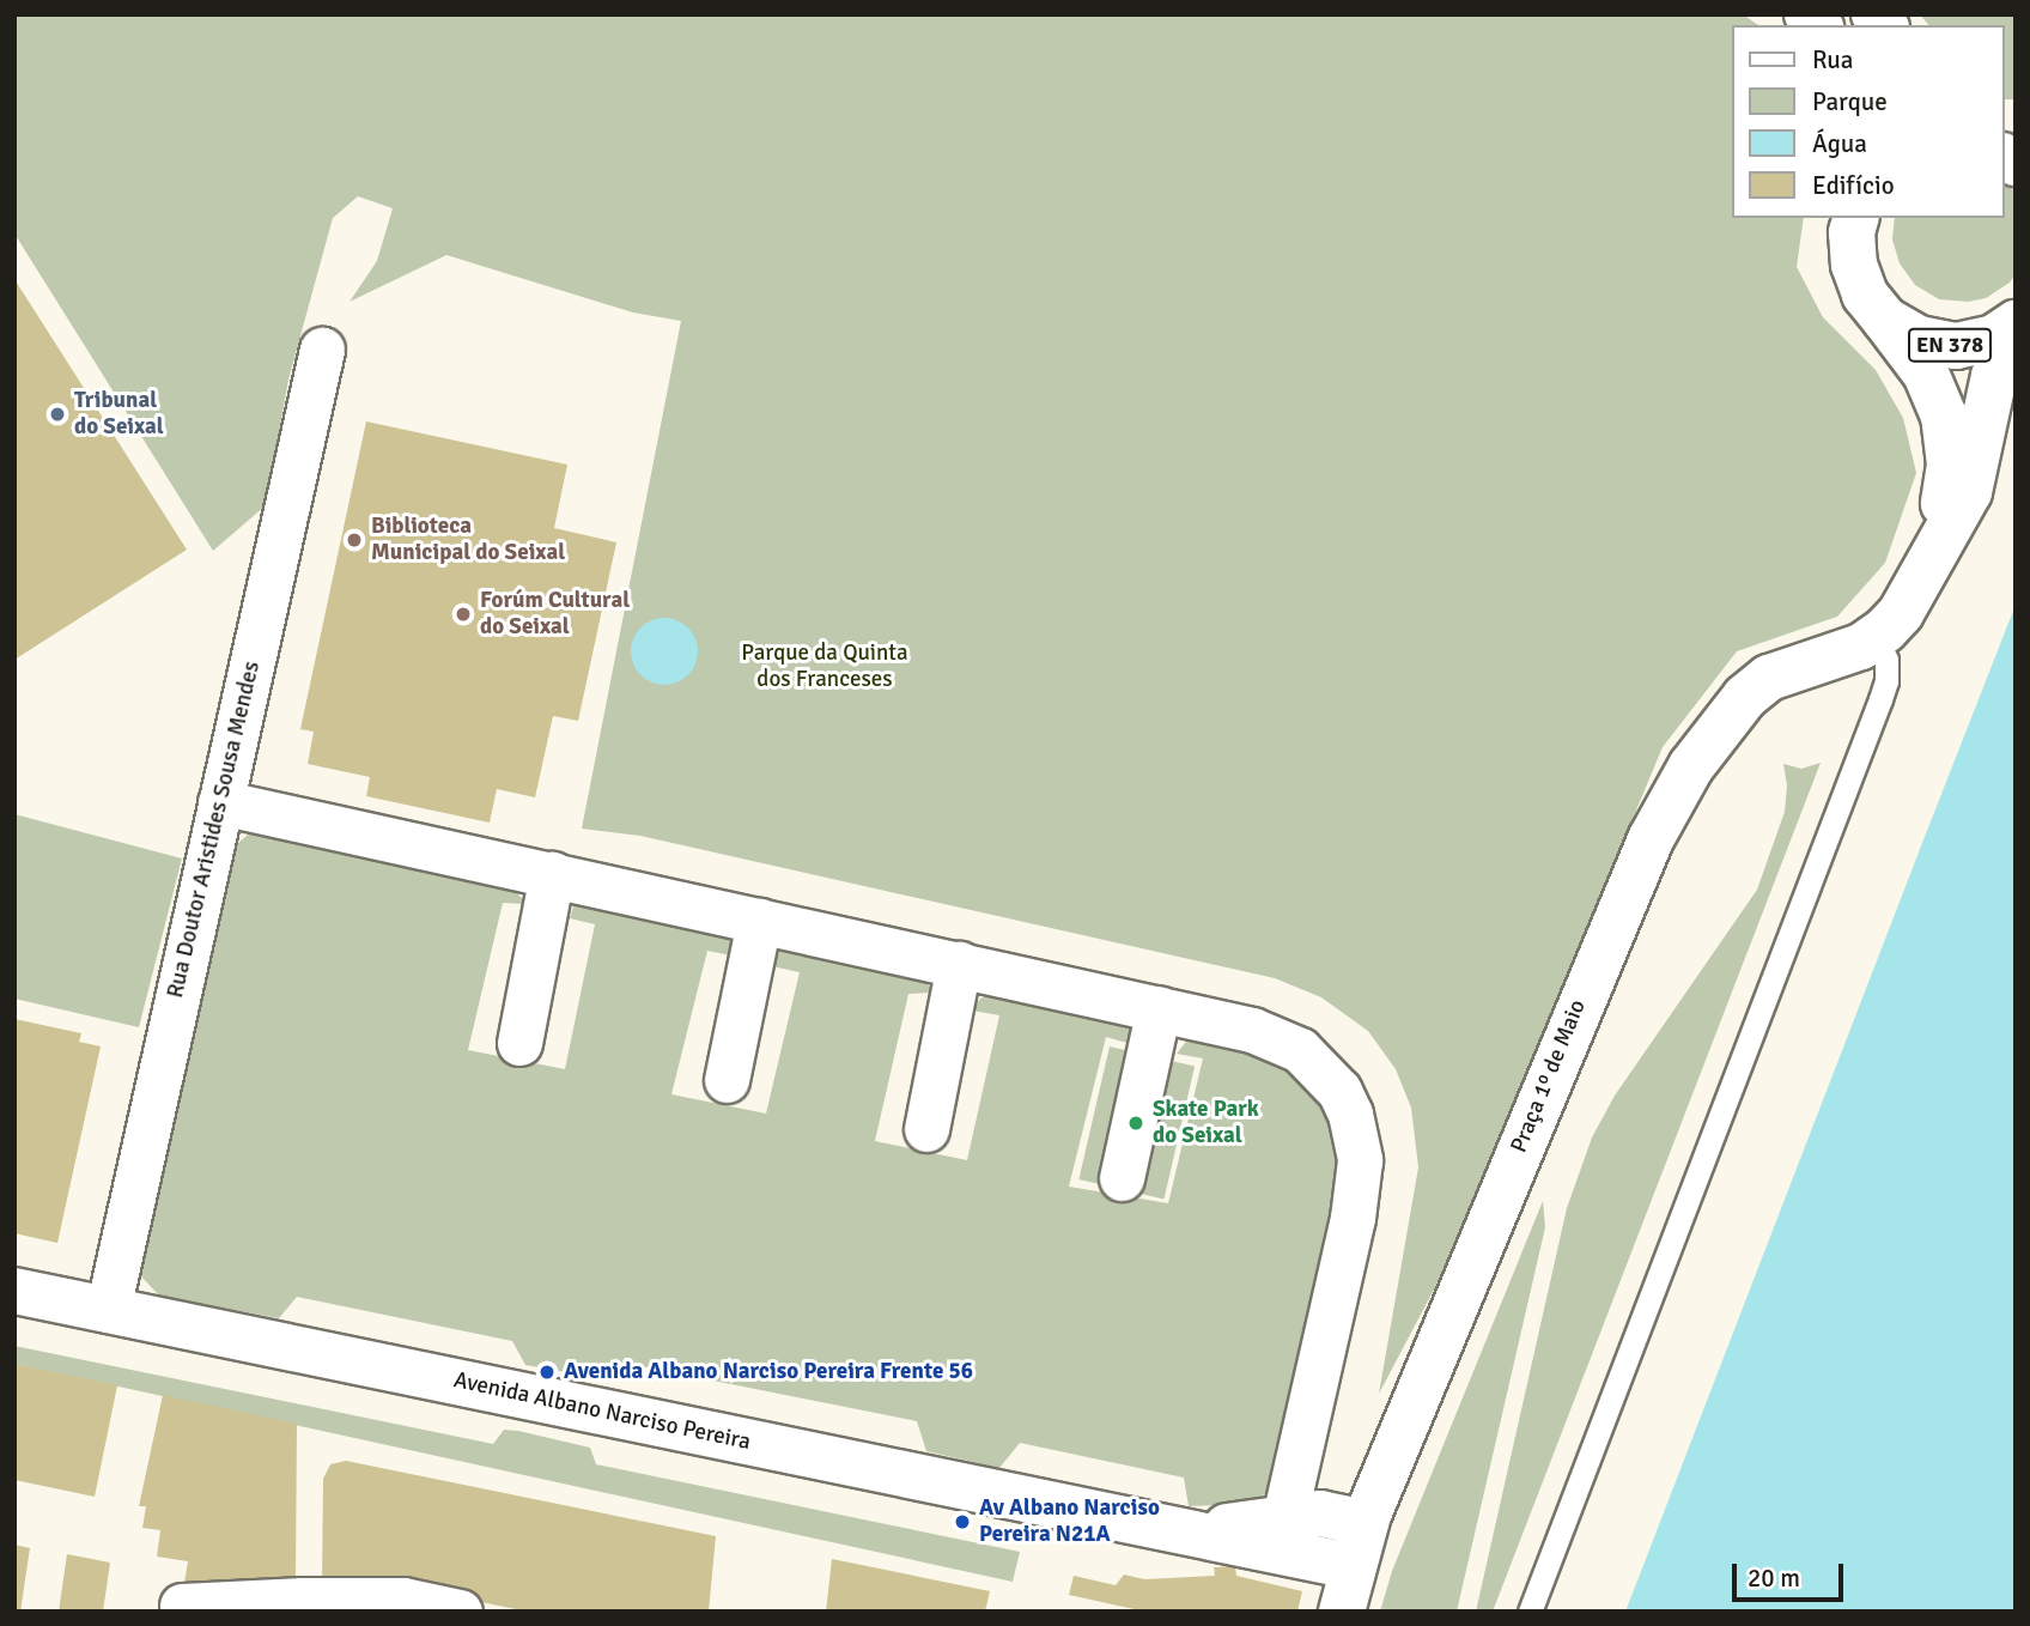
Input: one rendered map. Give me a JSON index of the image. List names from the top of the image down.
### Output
{
  "streets": {
    "street": [
      "EN 378",
      "Rua Doutor Aristides Sousa Mendes",
      "Praça 1º de Maio",
      "Avenida Albano Narciso Pereira"
    ]
  },
  "crossings": [
    ["EN 378", "Praça 1º de Maio"],
    ["Rua Doutor Aristides Sousa Mendes", "Avenida Albano Narciso Pereira"],
    ["Praça 1º de Maio", "Avenida Albano Narciso Pereira"]
  ],
  "parks": ["Parque da Quinta dos Franceses"],
  "places": [
    "Tribunal do Seixal",
    "Biblioteca Municipal do Seixal",
    "Forúm Cultural do Seixal",
    "Skate Park do Seixal",
    "Avenida Albano Narciso Pereira Frente 56",
    "Av Albano Narciso Pereira N21A"
  ],
  "legend": [
    "Rua",
    "Parque",
    "Água",
    "Edifício"
  ],
  "scale_bar": "20 m"
}
